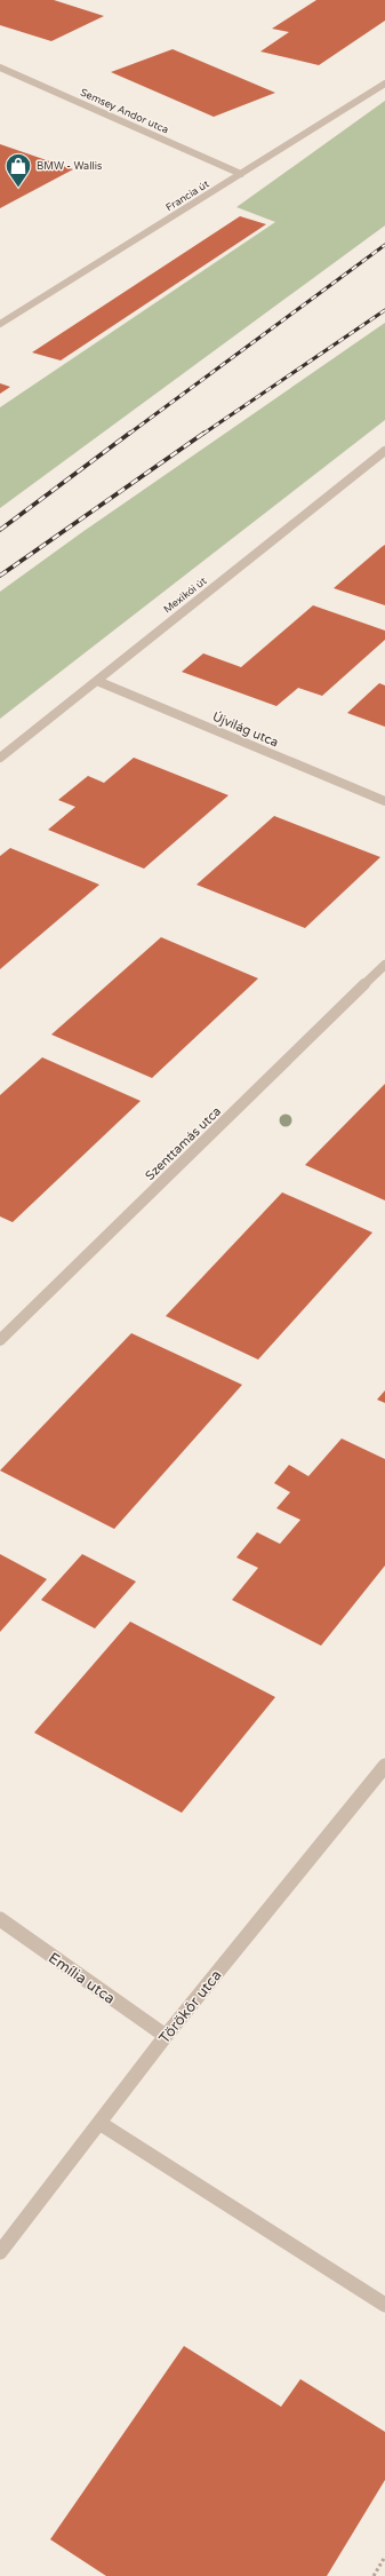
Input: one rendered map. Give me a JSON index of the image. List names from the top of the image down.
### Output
{
  "streets": {
    "street": [
      "Semsey Andor utca",
      "Francia út",
      "Mexikói út",
      "Újvilág utca",
      "Szenttamás utca",
      "Emília utca",
      "Törökőr utca"
    ]
  },
  "crossings": [
    ["Semsey Andor utca", "Francia út"],
    ["Mexikói út", "Újvilág utca"],
    ["Emília utca", "Törökőr utca"]
  ],
  "places": {
    "shop": ["BMW - Wallis"]
  }
}
